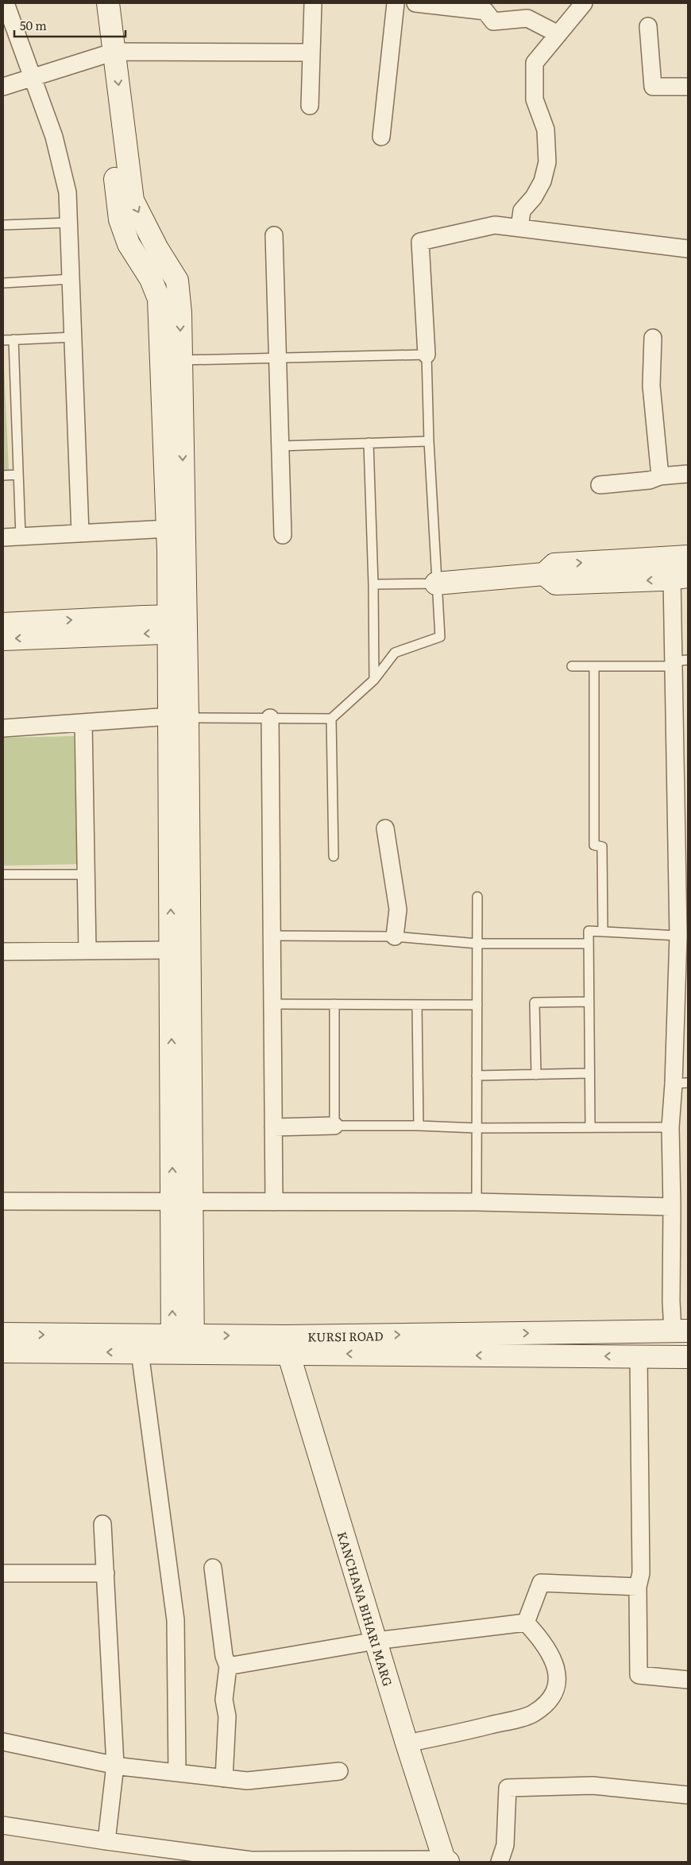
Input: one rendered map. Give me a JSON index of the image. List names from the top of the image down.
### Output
{
  "streets": {
    "street": ["KURSI ROAD", "KANCHANA BIHARI MARG"]
  },
  "crossings": [
    ["KURSI ROAD", "KANCHANA BIHARI MARG"]
  ],
  "scale_bar": "50 m"
}
